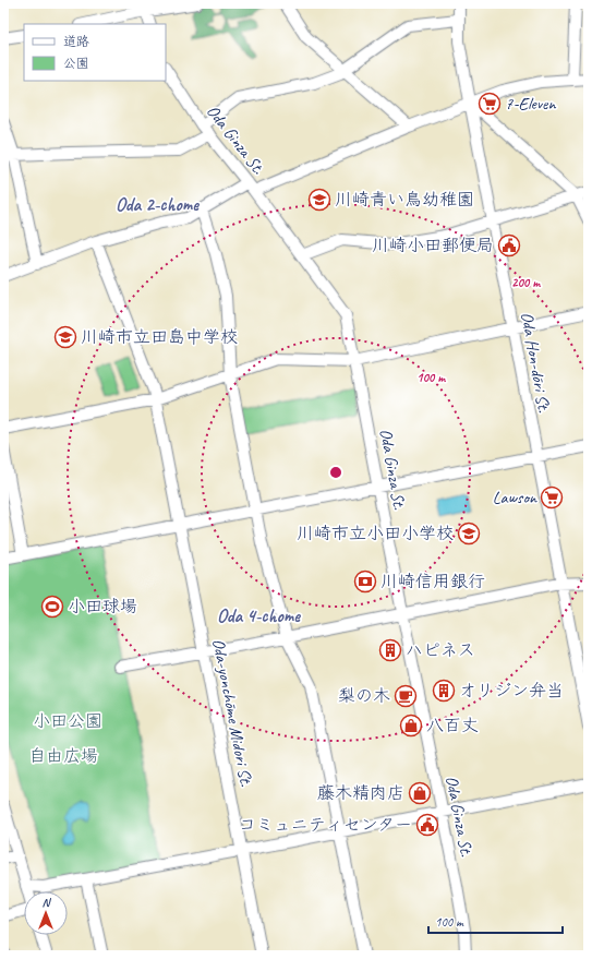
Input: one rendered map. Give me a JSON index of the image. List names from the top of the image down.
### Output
{
  "streets": {
    "street": ["Oda Ginza St.", "Oda Hon-dōri St.", "Oda-yonchōme Midori St."]
  },
  "districts": ["Oda 2-chome", "Oda 4-chome"],
  "parks": ["小田公園", "自由広場"],
  "places": {
    "supermarket": ["7-Eleven", "Lawson"],
    "school or university": ["川崎青い鳥幼稚園", "川崎市立田島中学校", "川崎市立小田小学校"],
    "public building": ["川崎小田郵便局", "コミュニティセンター"],
    "bank": ["川崎信用銀行"],
    "sports": ["小田球場"],
    "building": ["ハピネス", "オリジン弁当"],
    "cafe": ["梨の木"],
    "shop": ["八百丈", "藤木精肉店"]
  },
  "legend": ["道路", "公園"],
  "scale_bar": "100 m",
  "north": "top",
  "rings": ["200 m", "100 m"]
}
